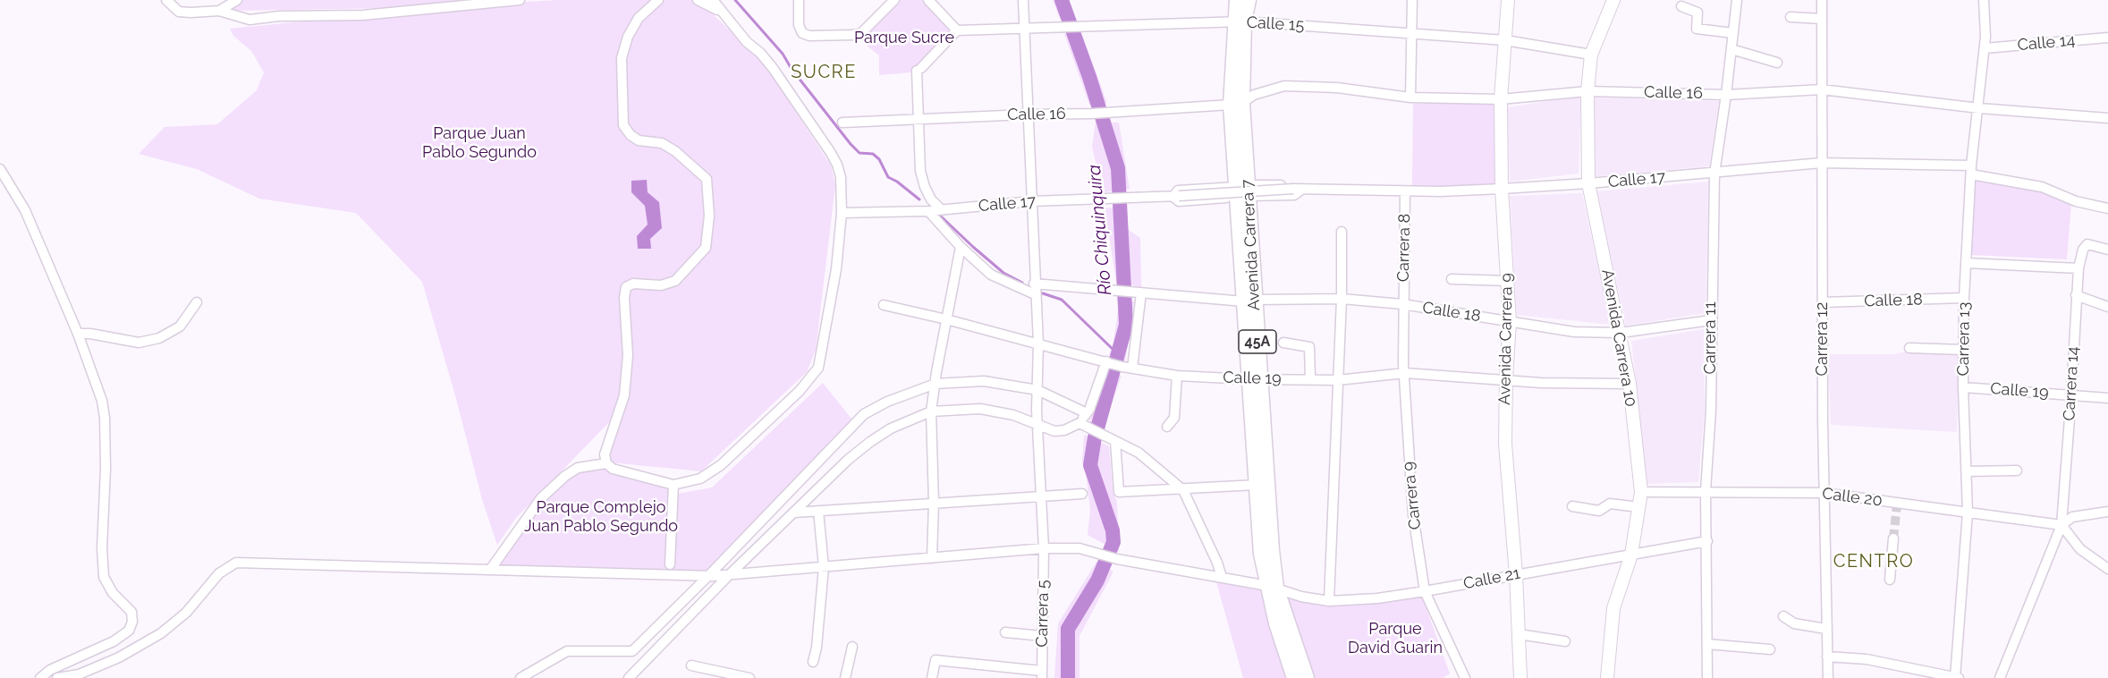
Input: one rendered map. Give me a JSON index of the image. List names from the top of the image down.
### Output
{
  "streets": {
    "main road": [
      "Avenida Carrera 7",
      "Avenida Carrera 10",
      "Avenida Carrera 9",
      "45A"
    ],
    "street": [
      "Calle 15",
      "Calle 14",
      "Calle 16",
      "Calle 17",
      "Carrera 8",
      "Calle 18",
      "Carrera 11",
      "Carrera 12",
      "Carrera 13",
      "Calle 19",
      "Carrera 14",
      "Carrera 9",
      "Calle 20",
      "Calle 21",
      "Carrera 5"
    ]
  },
  "crossings": [
    ["Calle 15", "Avenida Carrera 7"],
    ["Calle 15", "Avenida Carrera 10"],
    ["Calle 15", "Avenida Carrera 9"],
    ["Calle 15", "Carrera 5"],
    ["Calle 14", "Carrera 13"],
    ["Calle 16", "Avenida Carrera 7"],
    ["Calle 16", "Avenida Carrera 10"],
    ["Calle 16", "Carrera 11"],
    ["Calle 16", "Avenida Carrera 9"],
    ["Calle 16", "Carrera 12"],
    ["Calle 16", "Carrera 13"],
    ["Calle 16", "Carrera 5"],
    ["Calle 17", "Avenida Carrera 7"],
    ["Calle 17", "Carrera 8"],
    ["Calle 17", "Avenida Carrera 10"],
    ["Calle 17", "Carrera 11"],
    ["Calle 17", "Avenida Carrera 9"],
    ["Calle 17", "Carrera 12"],
    ["Calle 17", "Carrera 13"],
    ["Calle 17", "Carrera 5"],
    ["Avenida Carrera 7", "Calle 18"],
    ["Avenida Carrera 7", "Calle 19"],
    ["Avenida Carrera 7", "Calle 21"],
    ["Carrera 8", "Calle 18"],
    ["Carrera 8", "Carrera 9"],
    ["Calle 18", "Avenida Carrera 10"],
    ["Calle 18", "Carrera 11"],
    ["Calle 18", "Avenida Carrera 9"],
    ["Calle 18", "Carrera 12"],
    ["Calle 18", "Carrera 13"],
    ["Calle 18", "Carrera 9"],
    ["Calle 18", "Carrera 5"],
    ["Avenida Carrera 10", "Calle 19"],
    ["Avenida Carrera 10", "Calle 20"],
    ["Avenida Carrera 10", "Calle 21"],
    ["Carrera 11", "Calle 20"],
    ["Carrera 11", "Calle 21"],
    ["Avenida Carrera 9", "Calle 19"],
    ["Avenida Carrera 9", "Calle 21"],
    ["Carrera 12", "Calle 20"],
    ["Carrera 13", "Calle 19"],
    ["Carrera 13", "Calle 20"],
    ["Calle 19", "Carrera 14"],
    ["Calle 19", "Carrera 9"],
    ["Calle 19", "Carrera 5"],
    ["Carrera 14", "Calle 20"],
    ["Carrera 9", "Calle 21"],
    ["Calle 21", "Carrera 5"]
  ],
  "districts": ["SUCRE", "CENTRO"],
  "water": ["Río Chiquinquira"],
  "parks": [
    "Parque Sucre",
    "Parque Juan Pablo Segundo",
    "Parque Complejo Juan Pablo Segundo",
    "Parque David Guarin"
  ]
}
